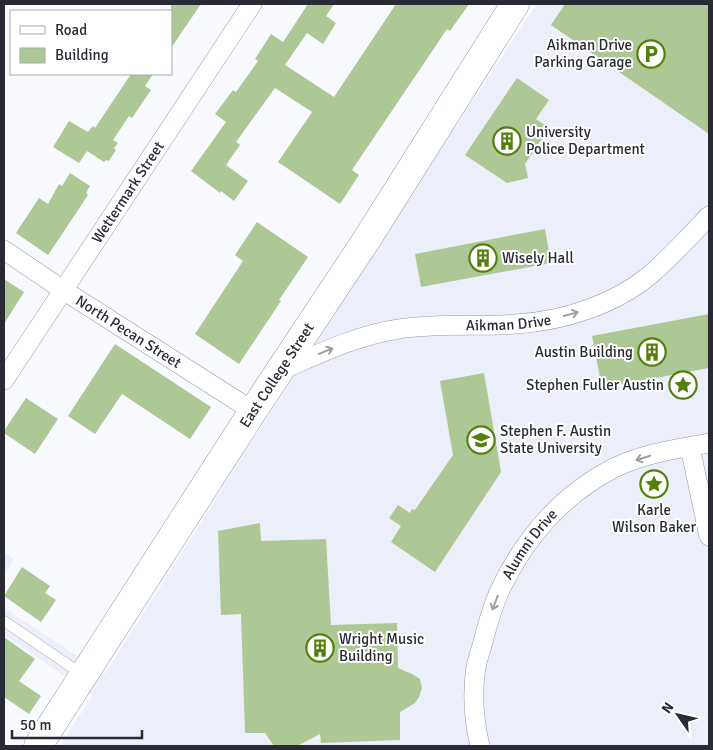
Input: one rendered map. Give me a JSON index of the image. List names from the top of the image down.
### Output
{
  "streets": {
    "street": [
      "Wettermark Street",
      "Aikman Drive",
      "North Pecan Street",
      "East College Street",
      "Alumni Drive"
    ]
  },
  "crossings": [
    ["Wettermark Street", "North Pecan Street"],
    ["Aikman Drive", "East College Street"],
    ["North Pecan Street", "East College Street"]
  ],
  "one_way": ["Aikman Drive", "Alumni Drive"],
  "places": {
    "parking": ["Aikman Drive Parking Garage"],
    "building": [
      "University Police Department",
      "Wisely Hall",
      "Austin Building",
      "Wright Music Building"
    ],
    "place": ["Stephen Fuller Austin", "Karle Wilson Baker"],
    "school or university": ["Stephen F. Austin State University"]
  },
  "legend": ["Road", "Building"],
  "scale_bar": "50 m",
  "north": "top left"
}
